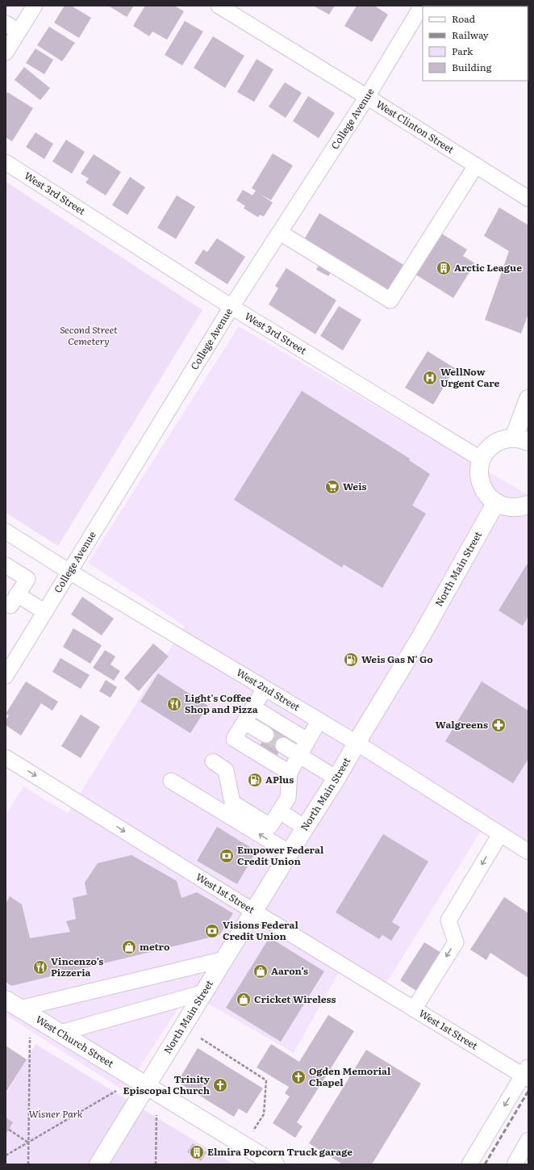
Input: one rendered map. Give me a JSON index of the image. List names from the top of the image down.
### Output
{
  "streets": {
    "main road": ["North Main Street", "West Church Street"],
    "street": [
      "College Avenue",
      "West Clinton Street",
      "West 3rd Street",
      "West 2nd Street",
      "West 1st Street"
    ]
  },
  "crossings": [
    ["College Avenue", "West Clinton Street"],
    ["College Avenue", "West 3rd Street"],
    ["College Avenue", "West 2nd Street"],
    ["North Main Street", "West 2nd Street"],
    ["North Main Street", "West 1st Street"],
    ["North Main Street", "West Church Street"]
  ],
  "parks": ["Second Street Cemetery", "Wisner Park"],
  "places": {
    "building": ["Arctic League", "Elmira Popcorn Truck garage"],
    "hospital": ["WellNow Urgent Care"],
    "supermarket": ["Weis"],
    "fuel station": ["Weis Gas N' Go", "APlus"],
    "restaurant": ["Light's Coffee Shop and Pizza", "Vincenzo’s Pizzeria"],
    "pharmacy": ["Walgreens"],
    "bank": ["Empower Federal Credit Union", "Visions Federal Credit Union"],
    "shop": ["metro", "Aaron’s", "Cricket Wireless"],
    "church": ["Ogden Memorial Chapel", "Trinity Episcopal Church"]
  },
  "legend": [
    "Road",
    "Railway",
    "Park",
    "Building"
  ]
}
